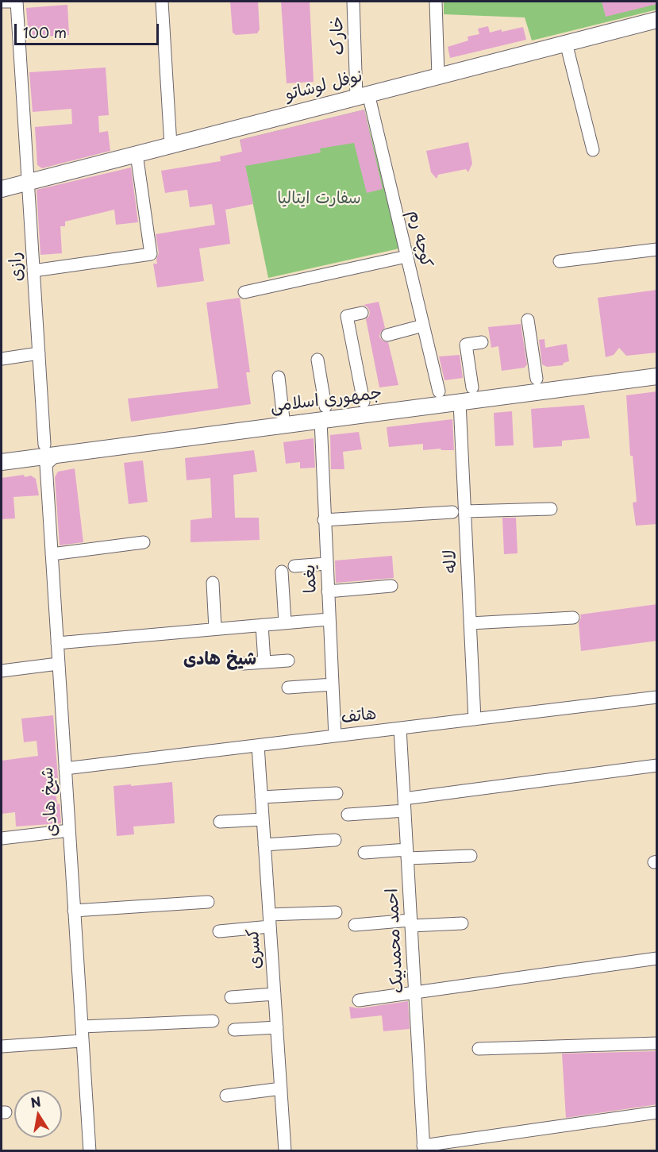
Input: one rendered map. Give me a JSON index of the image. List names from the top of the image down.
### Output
{
  "streets": {
    "main road": ["نوفل لوشاتو", "جمهوری اسلامی"],
    "street": [
      "خارک",
      "کوچه رم",
      "رازی",
      "لاله",
      "یغما",
      "هاتف",
      "شیخ هادی",
      "احمد محمدبیک",
      "کسری"
    ]
  },
  "crossings": [
    ["خارک", "نوفل لوشاتو"],
    ["خارک", "کوچه رم"],
    ["نوفل لوشاتو", "کوچه رم"],
    ["نوفل لوشاتو", "رازی"],
    ["کوچه رم", "جمهوری اسلامی"],
    ["رازی", "جمهوری اسلامی"],
    ["رازی", "شیخ هادی"],
    ["جمهوری اسلامی", "لاله"],
    ["جمهوری اسلامی", "یغما"],
    ["جمهوری اسلامی", "شیخ هادی"],
    ["لاله", "هاتف"],
    ["یغما", "هاتف"],
    ["هاتف", "شیخ هادی"],
    ["هاتف", "احمد محمدبیک"],
    ["هاتف", "کسری"]
  ],
  "districts": ["شیخ هادی"],
  "parks": ["سفارت ایتالیا"],
  "scale_bar": "100 m",
  "north": "top"
}
